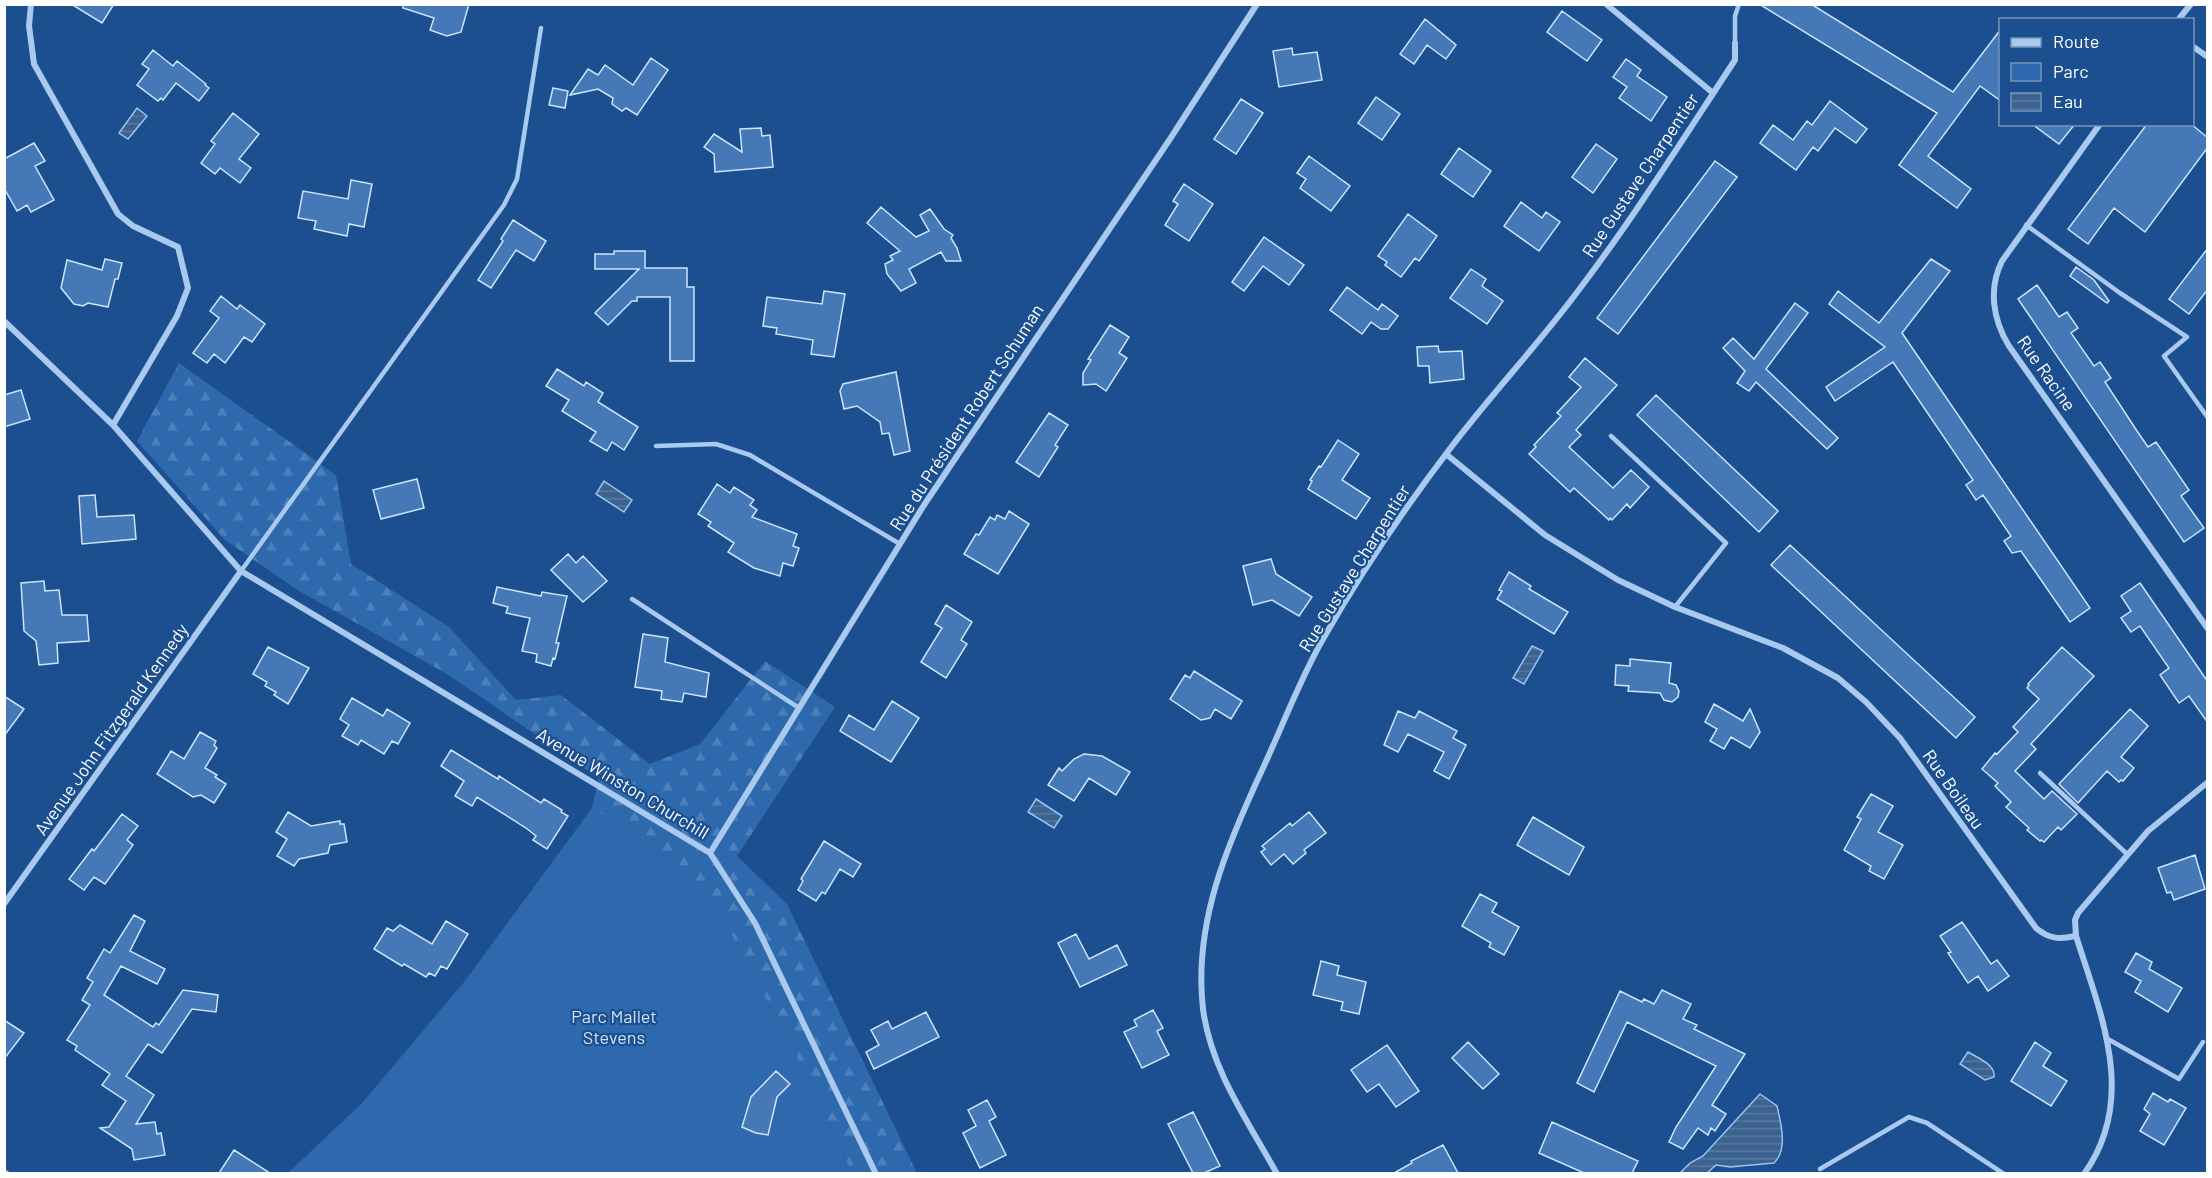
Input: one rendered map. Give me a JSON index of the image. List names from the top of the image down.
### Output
{
  "streets": {
    "street": [
      "Rue Gustave Charpentier",
      "Rue Racine",
      "Rue du Président Robert Schuman",
      "Avenue John Fitzgerald Kennedy",
      "Avenue Winston Churchill",
      "Rue Boileau"
    ]
  },
  "crossings": [
    ["Rue Gustave Charpentier", "Rue Boileau"],
    ["Rue du Président Robert Schuman", "Avenue Winston Churchill"],
    ["Avenue John Fitzgerald Kennedy", "Avenue Winston Churchill"]
  ],
  "parks": ["Parc Mallet Stevens"],
  "legend": ["Route", "Parc", "Eau"]
}
